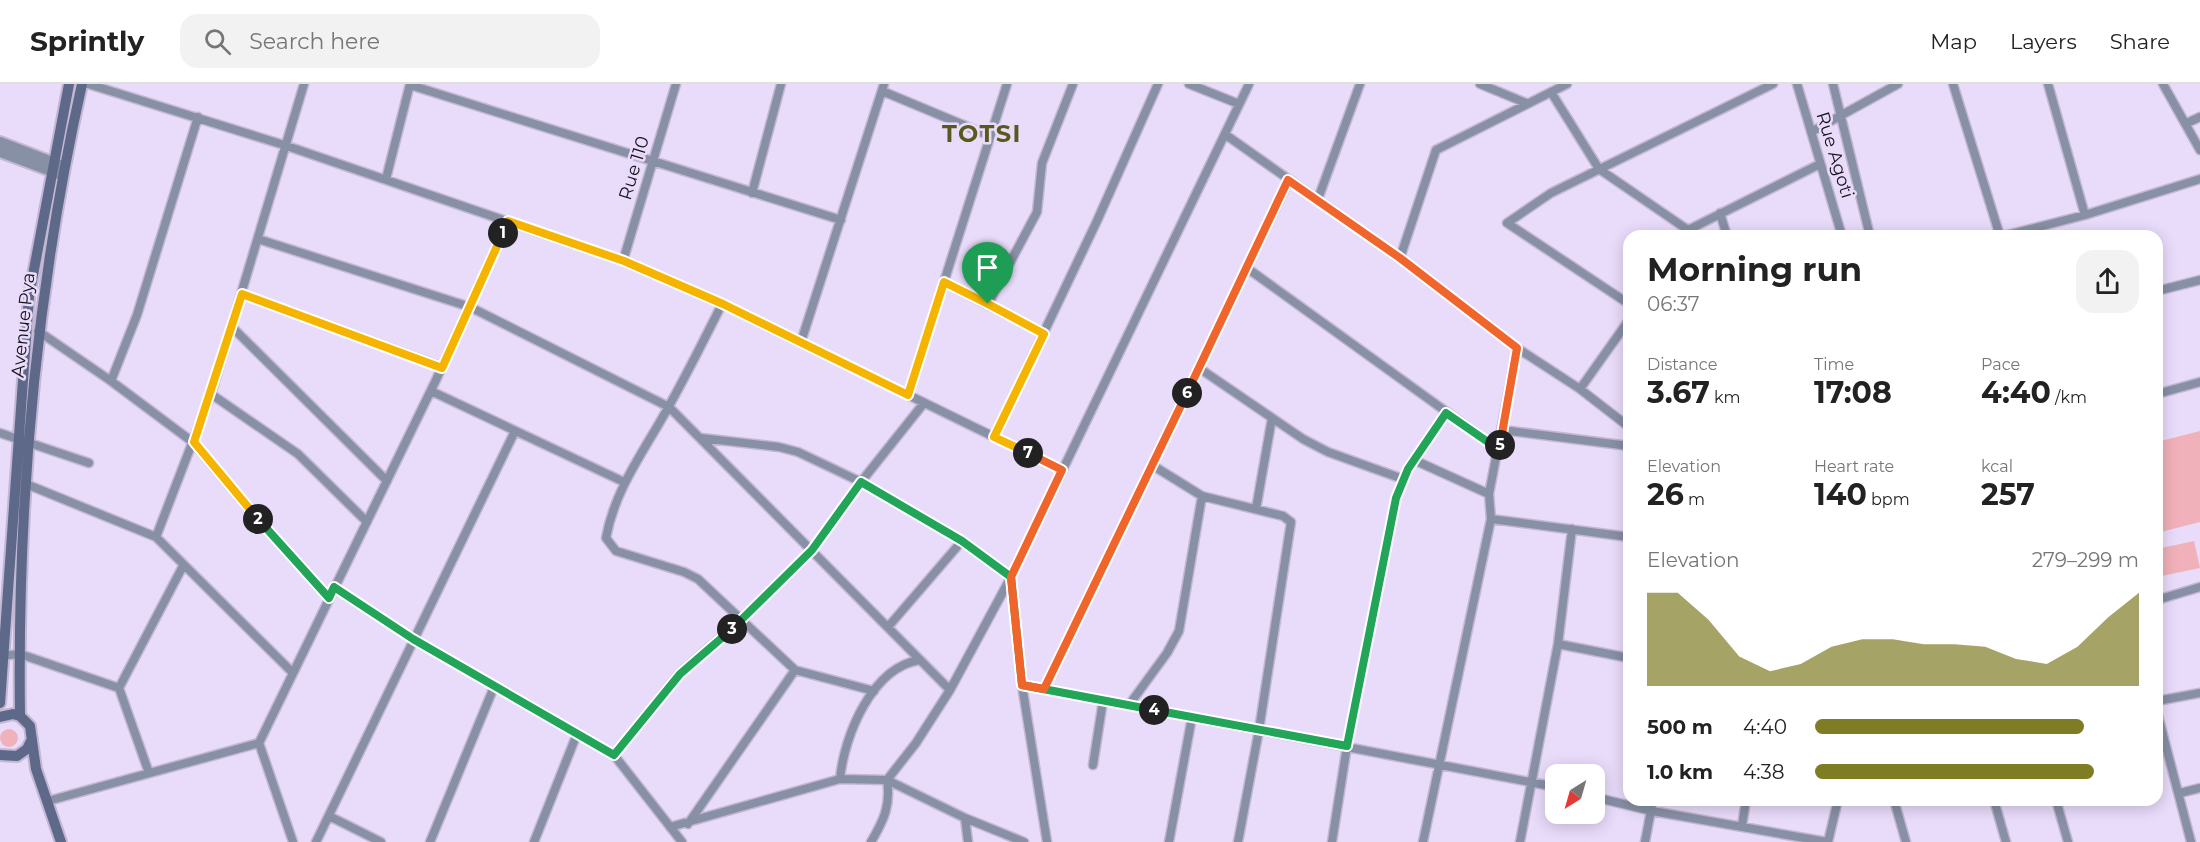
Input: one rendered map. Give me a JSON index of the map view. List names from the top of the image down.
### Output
{
  "streets": {
    "main road": ["Avenue Pya"],
    "street": ["Rue Agoti", "Rue 110"]
  },
  "districts": ["TOTSI"],
  "north": "bottom left",
  "page": {
    "header": "Sprintly",
    "search": "Search here",
    "nav": ["Map", "Layers", "Share"],
    "pins": [
      "1",
      "6",
      "5",
      "7",
      "2",
      "3",
      "4"
    ],
    "heading": ["Morning run", "06:37"],
    "stats": [
      ["Distance", "3.67 km"],
      ["Time", "17:08"],
      ["Pace", "4:40 /km"],
      ["Elevation", "26 m"],
      ["Heart rate", "140 bpm"],
      ["kcal", "257"]
    ],
    "chart": ["Elevation", "279–299 m"],
    "list": [
      {
        "name": "500 m",
        "note": "4:40"
      },
      {
        "name": "1.0 km",
        "note": "4:38"
      }
    ]
  }
}
